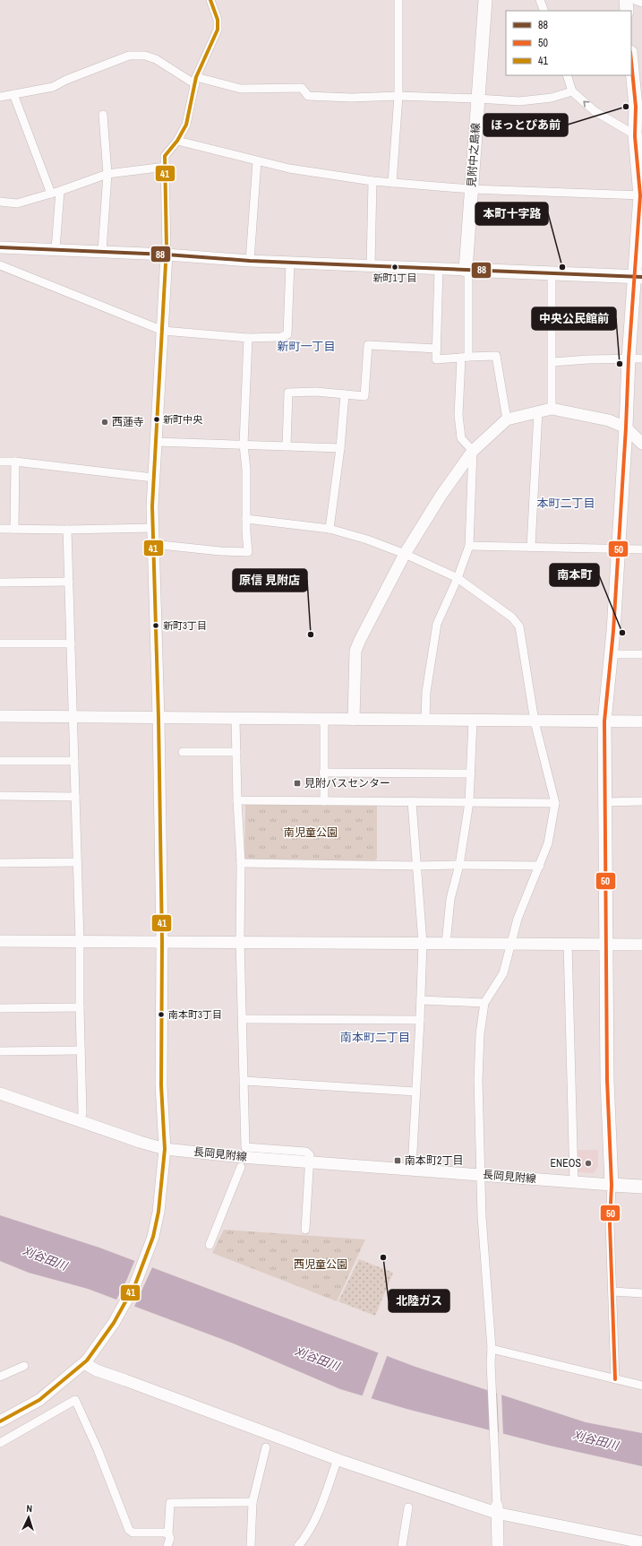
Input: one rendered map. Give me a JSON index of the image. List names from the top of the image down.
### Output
{
  "streets": {
    "main road": ["見附中之島線"],
    "street": ["長岡見附線"]
  },
  "districts": ["新町一丁目", "本町二丁目", "南本町二丁目"],
  "water": ["刈谷田川"],
  "parks": ["南児童公園", "西児童公園"],
  "places": {
    "other": [
      "ほっとぴあ前",
      "新町1丁目",
      "本町十字路",
      "中央公民館前",
      "新町中央",
      "西蓮寺",
      "新町3丁目",
      "南本町",
      "原信 見附店",
      "南本町3丁目",
      "ENEOS",
      "北陸ガス"
    ],
    "transit": ["見附バスセンター", "南本町2丁目"]
  },
  "lines": ["transit line 41", "transit line 50", "transit line 88"],
  "legend": ["88", "50", "41"],
  "north": "top"
}
